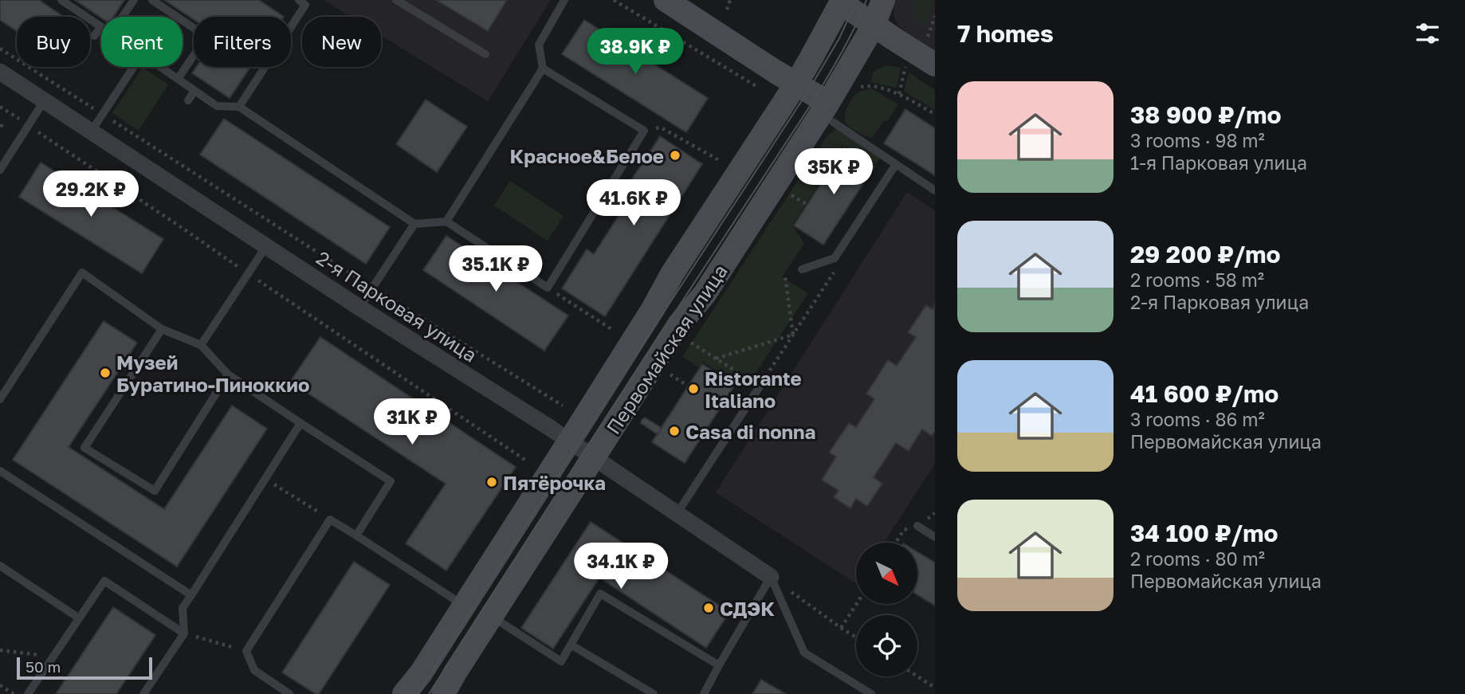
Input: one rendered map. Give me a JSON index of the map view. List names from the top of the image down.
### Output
{
  "streets": {
    "main road": ["Первомайская улица"],
    "street": ["2-я Парковая улица"]
  },
  "crossings": [
    ["2-я Парковая улица", "Первомайская улица"]
  ],
  "places": [
    "Красное&Белое",
    "Музей Буратино-Пиноккио",
    "Ristorante Italiano",
    "Casa di nonna",
    "Пятёрочка",
    "СДЭК"
  ],
  "scale_bar": "50 m",
  "north": "bottom right",
  "page": {
    "heading": "7 homes",
    "chip": [
      "Buy",
      "Rent",
      "Filters",
      "New"
    ],
    "price": [
      "38.9K ₽",
      "35K ₽",
      "29.2K ₽",
      "41.6K ₽",
      "35.1K ₽",
      "31K ₽",
      "34.1K ₽"
    ],
    "list": [
      {
        "name": "38 900 ₽/mo",
        "note": "3 rooms · 98 m² · 1-я Парковая улица"
      },
      {
        "name": "29 200 ₽/mo",
        "note": "2 rooms · 58 m² · 2-я Парковая улица"
      },
      {
        "name": "41 600 ₽/mo",
        "note": "3 rooms · 86 m² · Первомайская улица"
      },
      {
        "name": "34 100 ₽/mo",
        "note": "2 rooms · 80 m² · Первомайская улица"
      }
    ],
    "scale": "50 m"
  }
}
